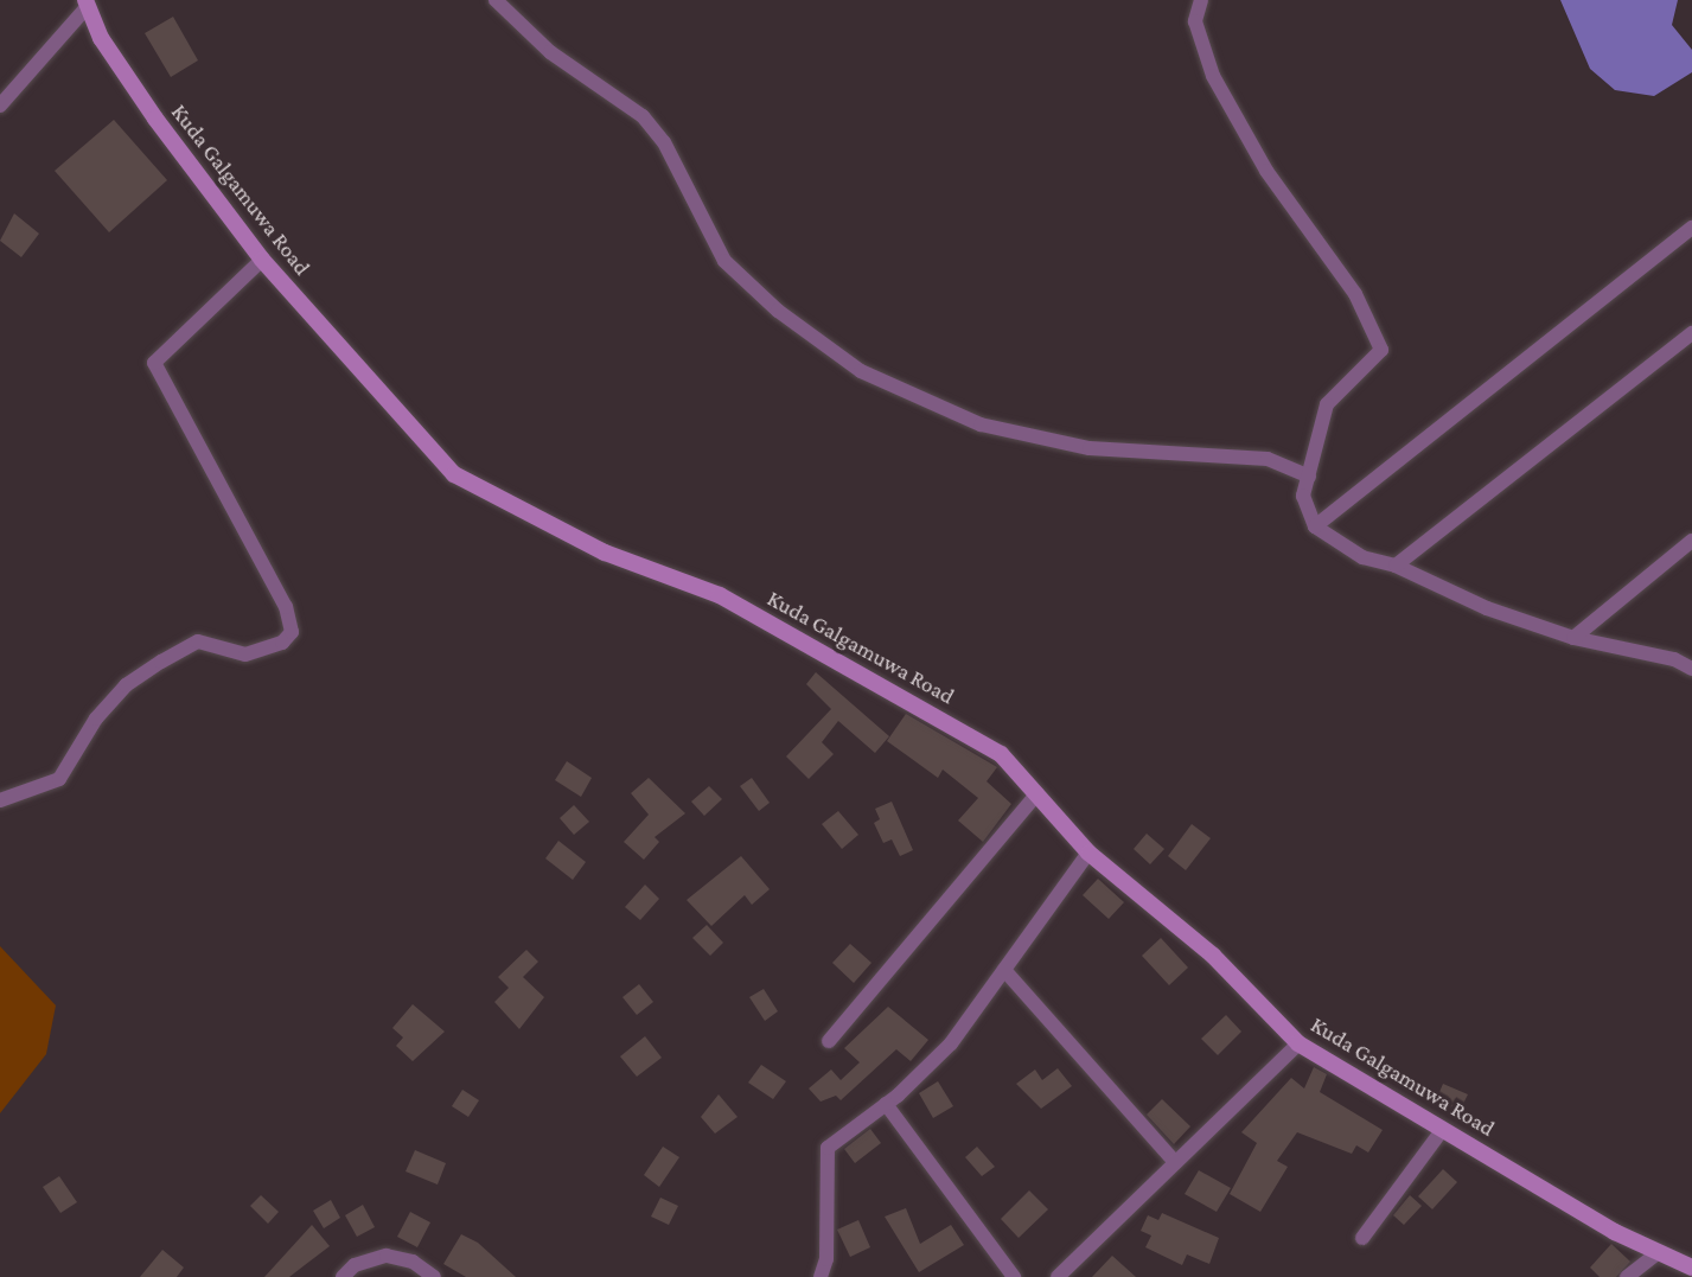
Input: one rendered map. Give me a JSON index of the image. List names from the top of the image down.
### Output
{
  "streets": {
    "street": ["Kuda Galgamuwa Road"]
  }
}
